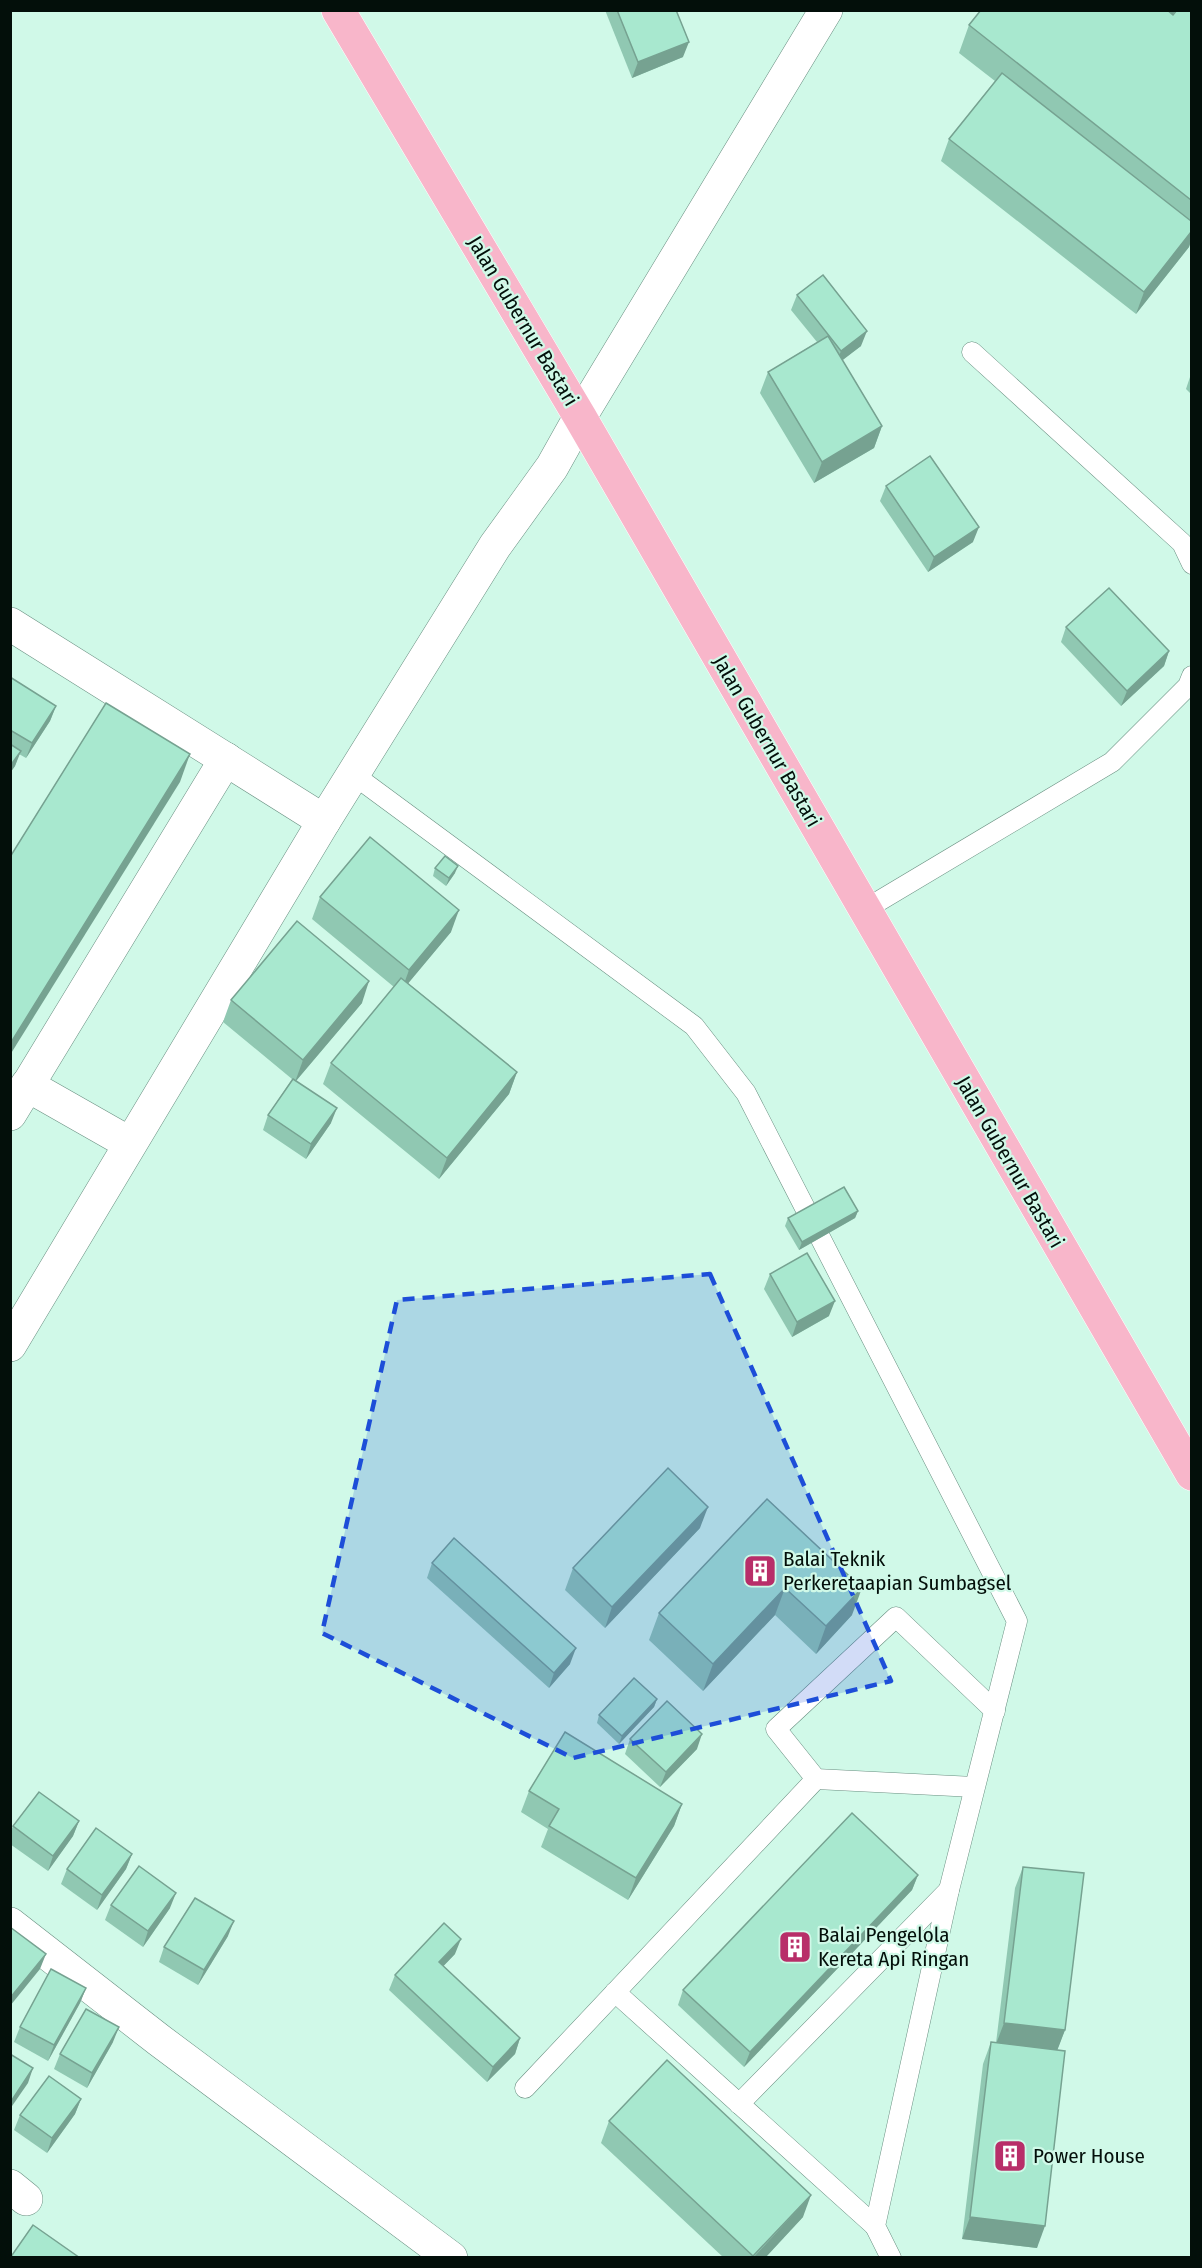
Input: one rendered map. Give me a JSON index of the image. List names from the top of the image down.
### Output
{
  "streets": {
    "highway": ["Jalan Gubernur Bastari"]
  },
  "places": {
    "building": ["Balai Teknik Perkeretaapian Sumbagsel", "Balai Pengelola Kereta Api Ringan", "Power House"]
  }
}
